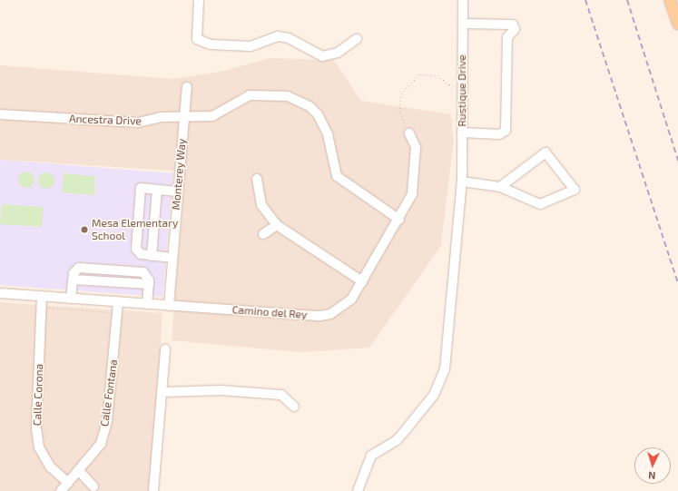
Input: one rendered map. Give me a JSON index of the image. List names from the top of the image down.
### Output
{
  "streets": {
    "street": [
      "Rustique Drive",
      "Ancestra Drive",
      "Monterey Way",
      "Camino del Rey",
      "Calle Fontana",
      "Calle Corona"
    ]
  },
  "crossings": [
    ["Ancestra Drive", "Monterey Way"],
    ["Ancestra Drive", "Camino del Rey"],
    ["Monterey Way", "Camino del Rey"],
    ["Camino del Rey", "Calle Fontana"],
    ["Camino del Rey", "Calle Corona"],
    ["Calle Fontana", "Calle Corona"]
  ],
  "places": ["Mesa Elementary School"],
  "north": "bottom"
}
